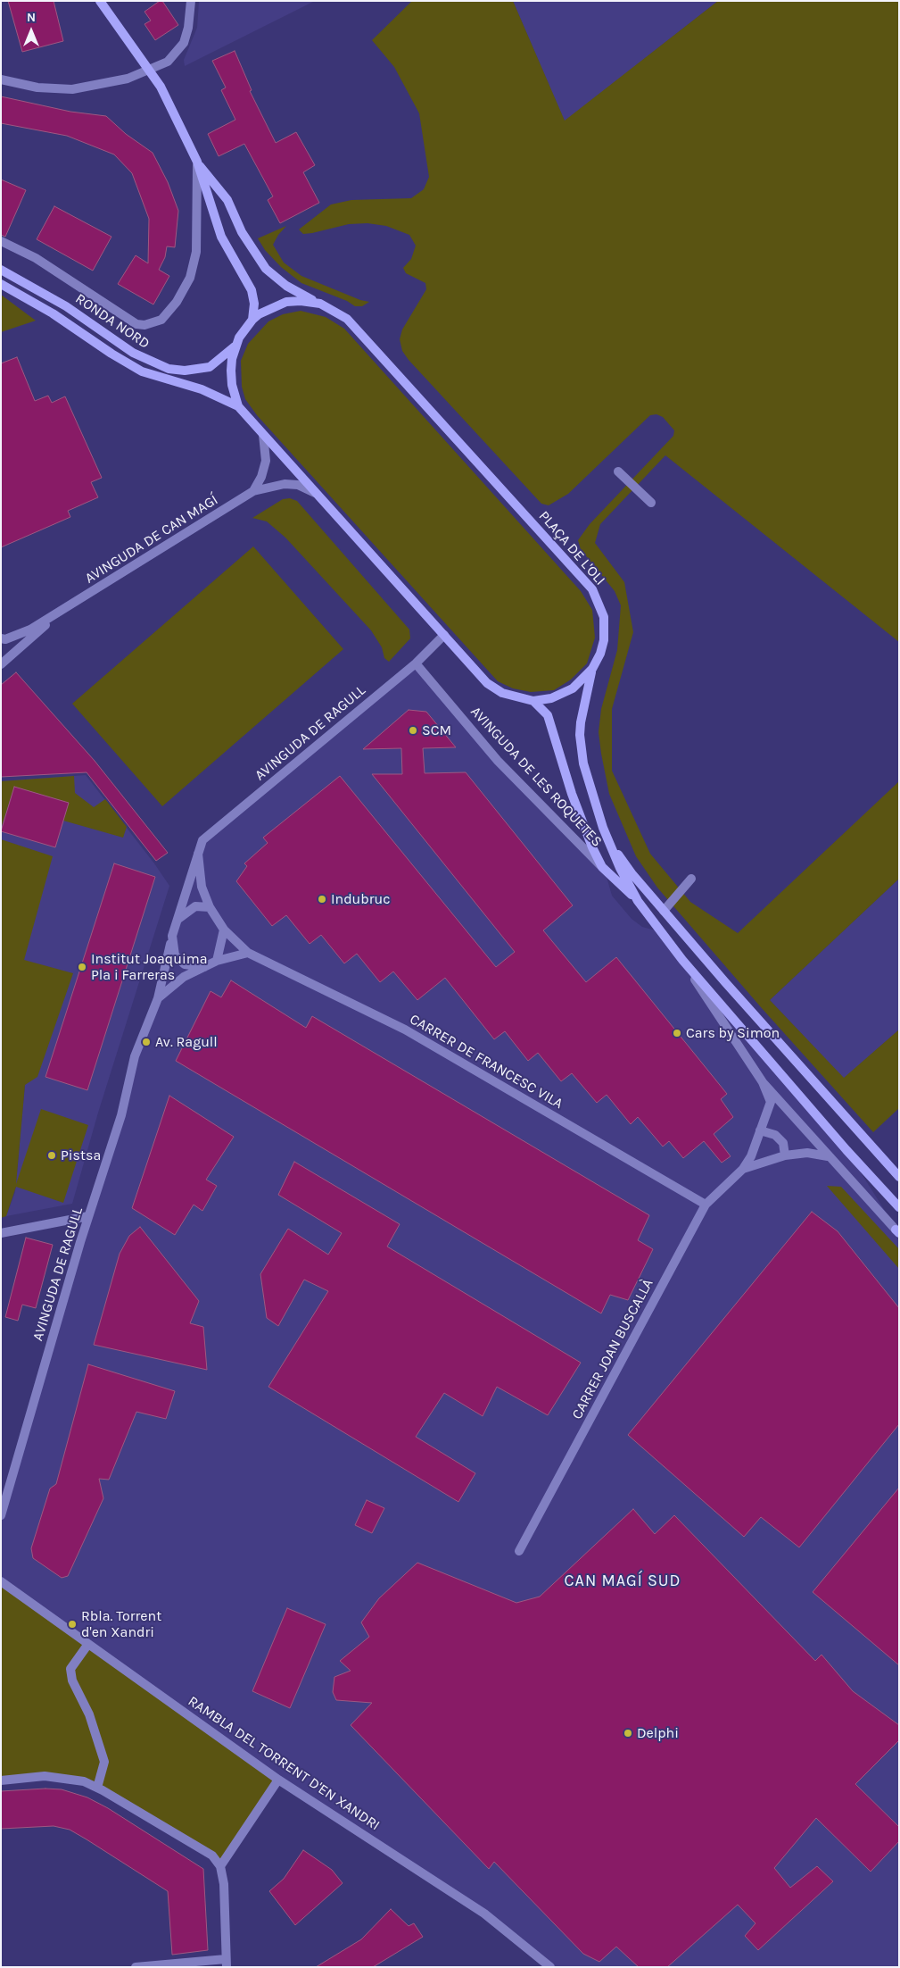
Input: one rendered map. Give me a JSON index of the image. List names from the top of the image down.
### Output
{
  "streets": {
    "main road": ["RONDA NORD", "PLAÇA DE L'OLI", "AVINGUDA DE LES ROQUETES"],
    "street": [
      "AVINGUDA DE CAN MAGÍ",
      "AVINGUDA DE RAGULL",
      "CARRER DE FRANCESC VILA",
      "CARRER JOAN BUSCALLÀ",
      "RAMBLA DEL TORRENT D'EN XANDRI"
    ]
  },
  "crossings": [
    ["RONDA NORD", "PLAÇA DE L'OLI"],
    ["AVINGUDA DE CAN MAGÍ", "PLAÇA DE L'OLI"],
    ["PLAÇA DE L'OLI", "AVINGUDA DE RAGULL"],
    ["PLAÇA DE L'OLI", "AVINGUDA DE LES ROQUETES"],
    ["AVINGUDA DE RAGULL", "AVINGUDA DE LES ROQUETES"],
    ["CARRER DE FRANCESC VILA", "CARRER JOAN BUSCALLÀ"]
  ],
  "districts": ["CAN MAGÍ SUD"],
  "places": [
    "SCM",
    "Indubruc",
    "Institut Joaquima Pla i Farreras",
    "Cars by Simon",
    "Av. Ragull",
    "Pistsa",
    "Rbla. Torrent d'en Xandri",
    "Delphi"
  ],
  "north": "top"
}
